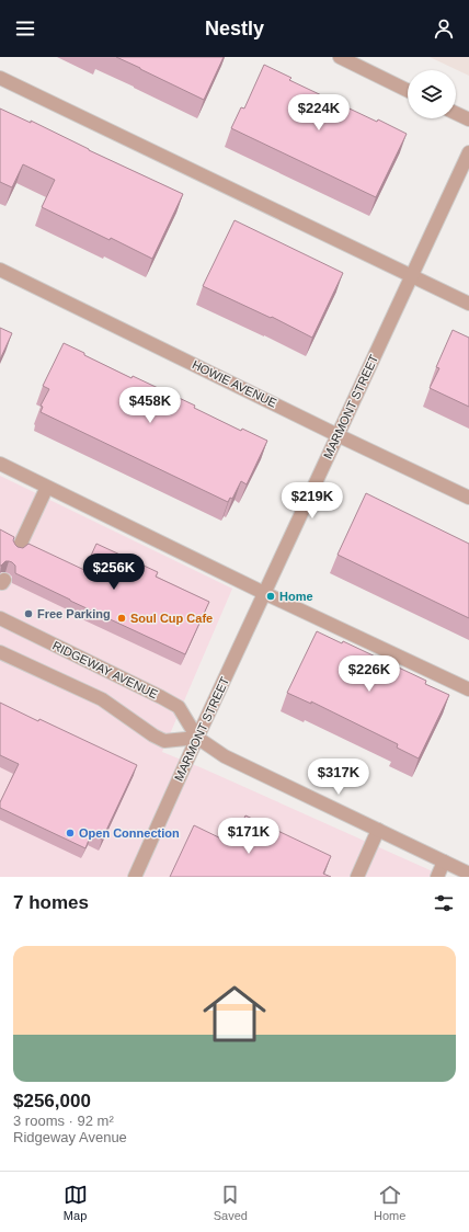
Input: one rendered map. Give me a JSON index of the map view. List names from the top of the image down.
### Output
{
  "streets": {
    "street": ["HOWIE AVENUE", "MARMONT STREET", "RIDGEWAY AVENUE"]
  },
  "crossings": [
    ["HOWIE AVENUE", "MARMONT STREET"],
    ["MARMONT STREET", "RIDGEWAY AVENUE"]
  ],
  "places": [
    "Home",
    "Free Parking",
    "Soul Cup Cafe",
    "Open Connection"
  ],
  "page": {
    "header": "Nestly",
    "price": [
      "$224K",
      "$458K",
      "$219K",
      "$256K",
      "$226K",
      "$317K",
      "$171K"
    ],
    "heading": "7 homes",
    "list": [
      {
        "name": "$256,000",
        "note": "3 rooms · 92 m² · Ridgeway Avenue"
      }
    ],
    "tabs": ["Map", "Saved", "Home"]
  }
}
